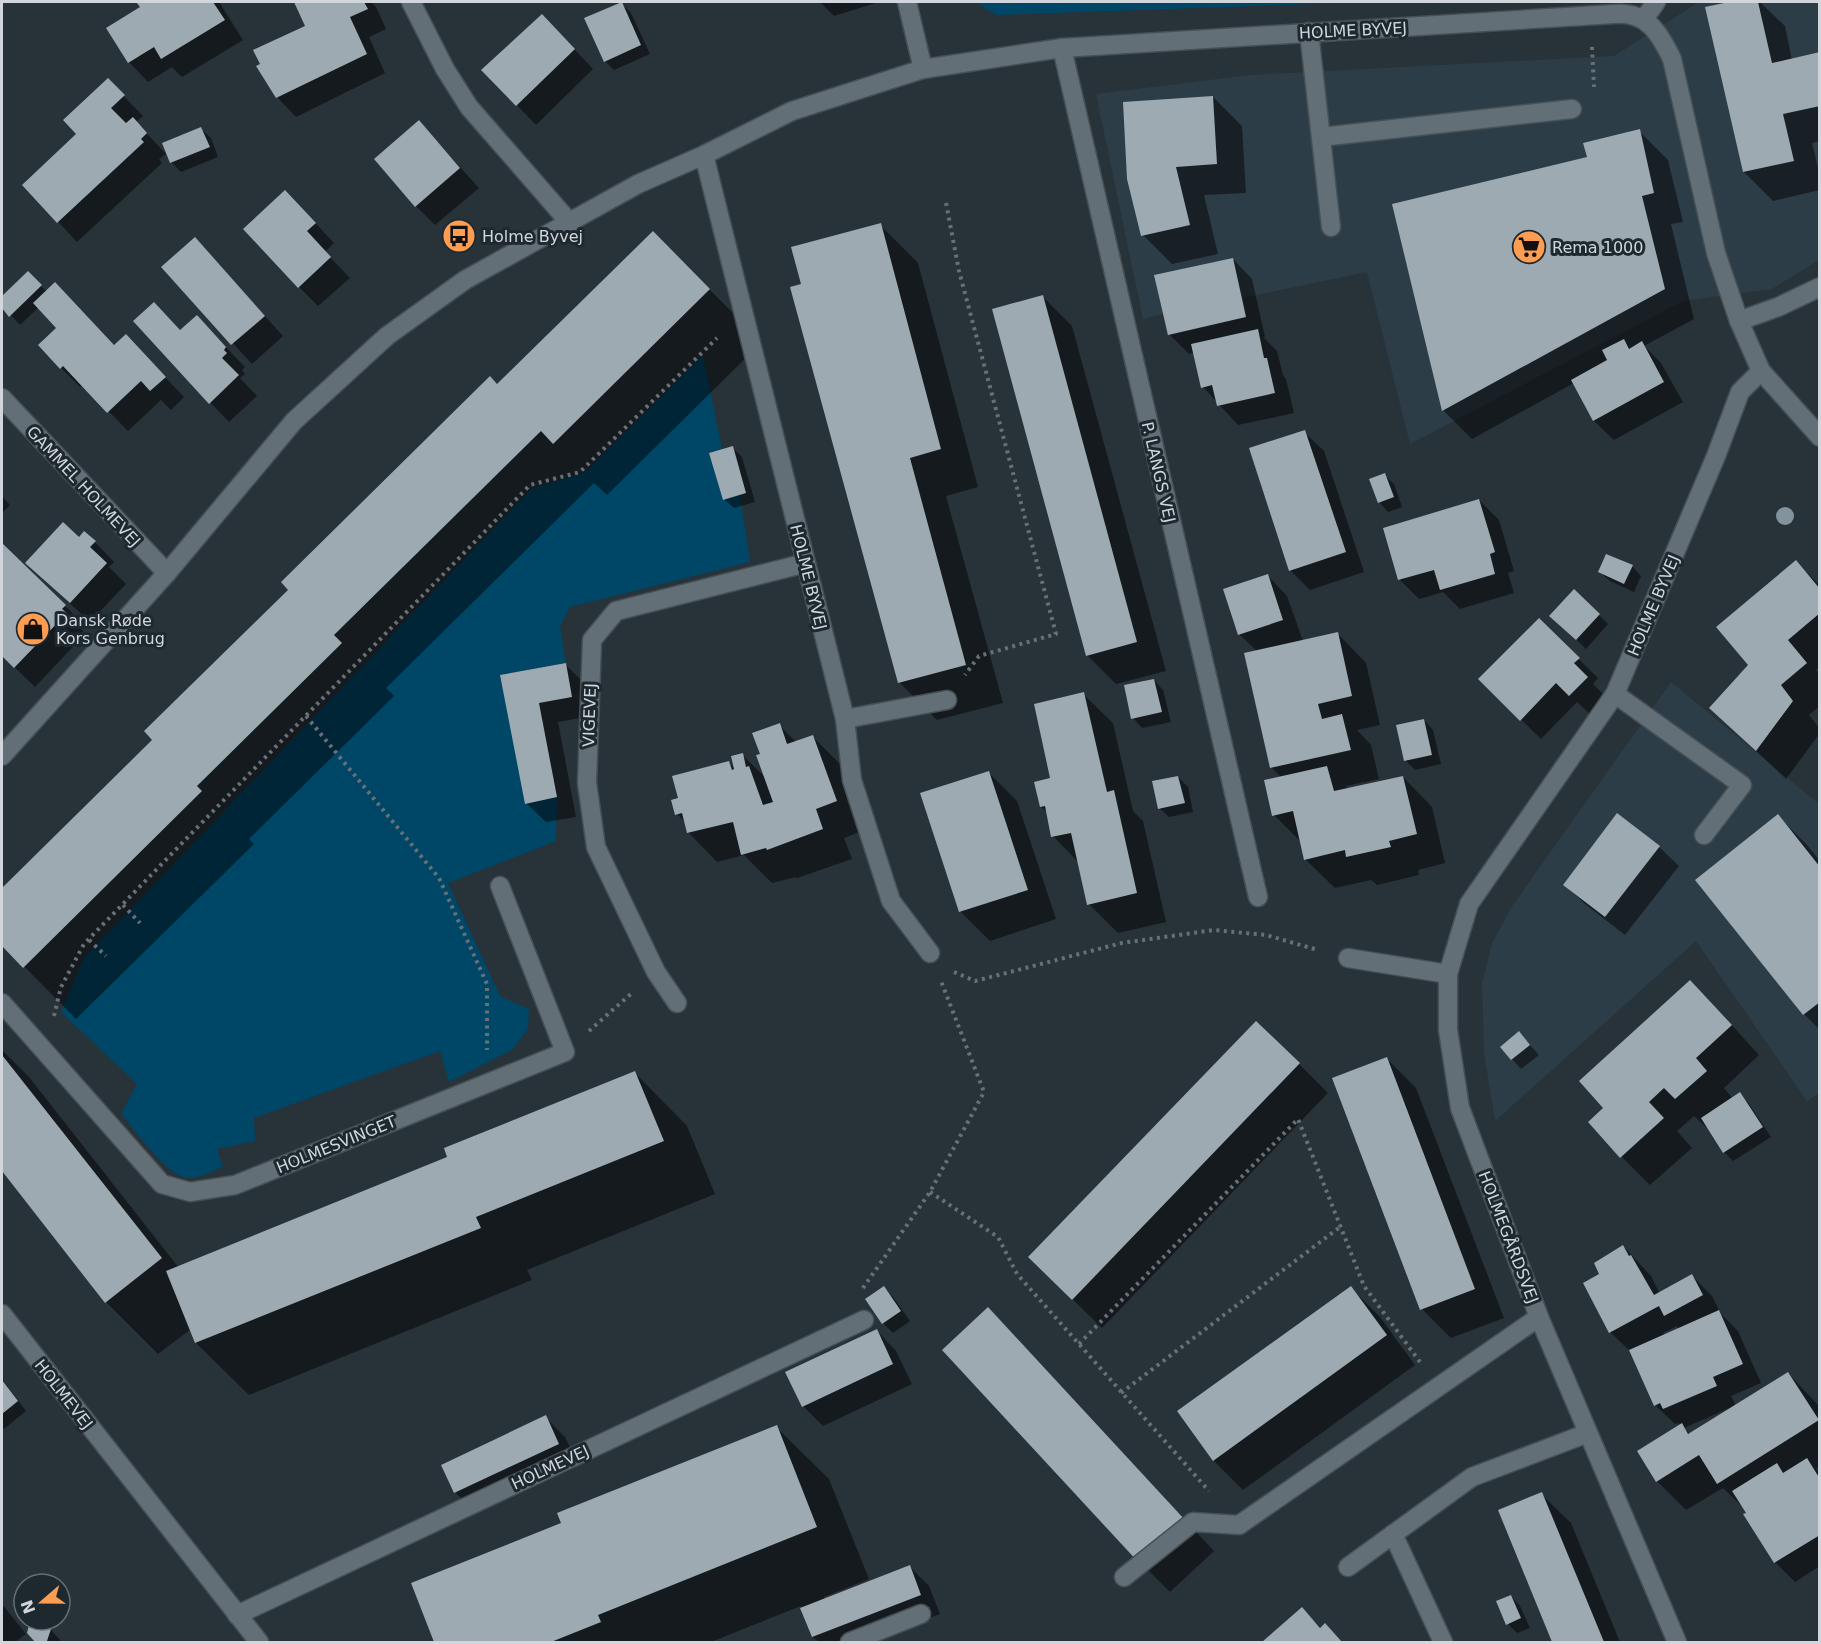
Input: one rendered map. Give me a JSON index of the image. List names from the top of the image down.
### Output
{
  "streets": {
    "street": [
      "HOLME BYVEJ",
      "P. LANGS VEJ",
      "GAMMEL HOLMEVEJ",
      "VIGEVEJ",
      "HOLMESVINGET",
      "HOLMEGÅRDSVEJ",
      "HOLMEVEJ"
    ]
  },
  "crossings": [
    ["HOLME BYVEJ", "P. LANGS VEJ"],
    ["HOLME BYVEJ", "GAMMEL HOLMEVEJ"],
    ["HOLME BYVEJ", "VIGEVEJ"],
    ["HOLME BYVEJ", "HOLMEGÅRDSVEJ"]
  ],
  "places": {
    "bus stop": ["Holme Byvej"],
    "supermarket": ["Rema 1000"],
    "shop": ["Dansk Røde Kors Genbrug"]
  },
  "north": "left"
}
